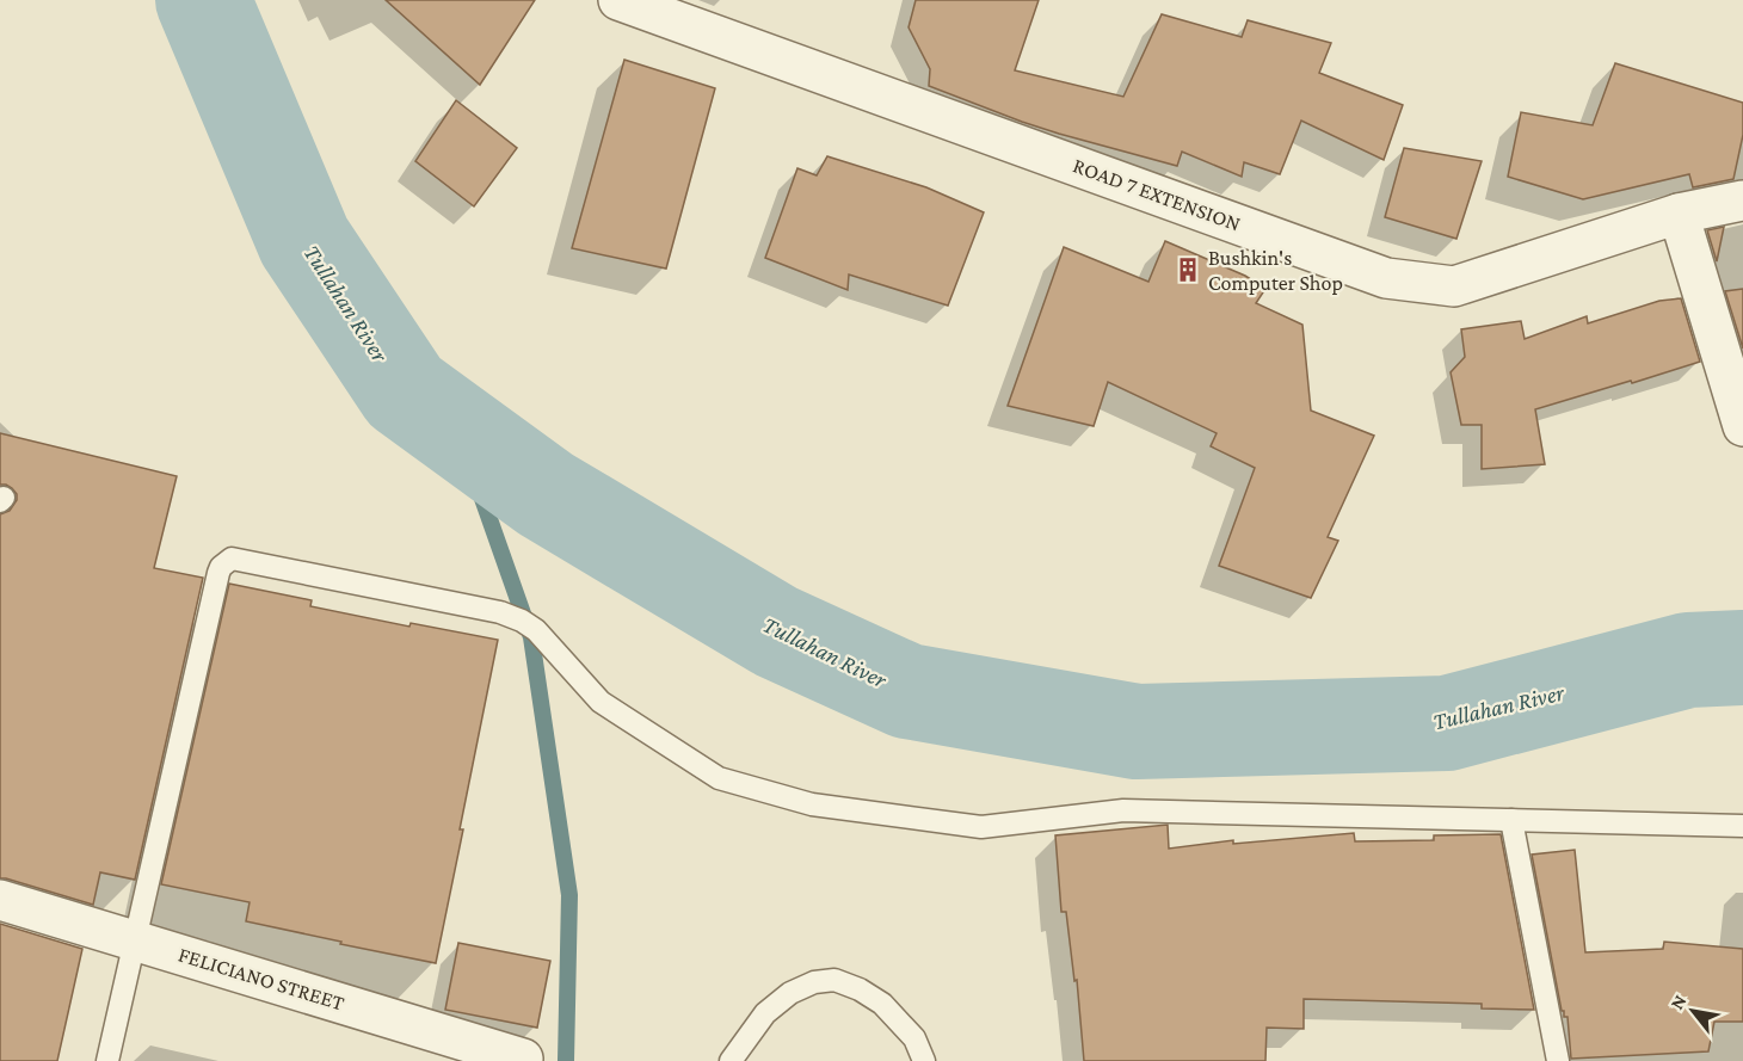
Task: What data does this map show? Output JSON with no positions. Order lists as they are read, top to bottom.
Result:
{
  "streets": {
    "street": ["ROAD 7 EXTENSION", "FELICIANO STREET"]
  },
  "water": ["Tullahan River"],
  "places": {
    "building": ["Bushkin's Computer Shop"]
  },
  "north": "top left"
}
